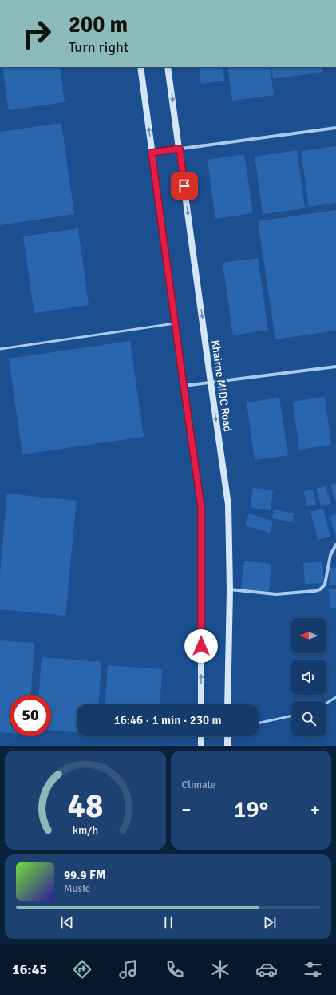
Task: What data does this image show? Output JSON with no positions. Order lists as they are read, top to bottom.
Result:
{
  "streets": {
    "main road": ["Khairne MIDC Road"]
  },
  "north": "left",
  "page": {
    "turn": ["200 m", "Turn right"],
    "limit": "50",
    "trip": "16:46 · 1 min · 230 m",
    "tile": "Climate",
    "heat": ["−", "19°", "+"],
    "song": ["99.9 FM", "Music"],
    "tabs": "16:45",
    "gauge": ["48", "km/h"]
  }
}
